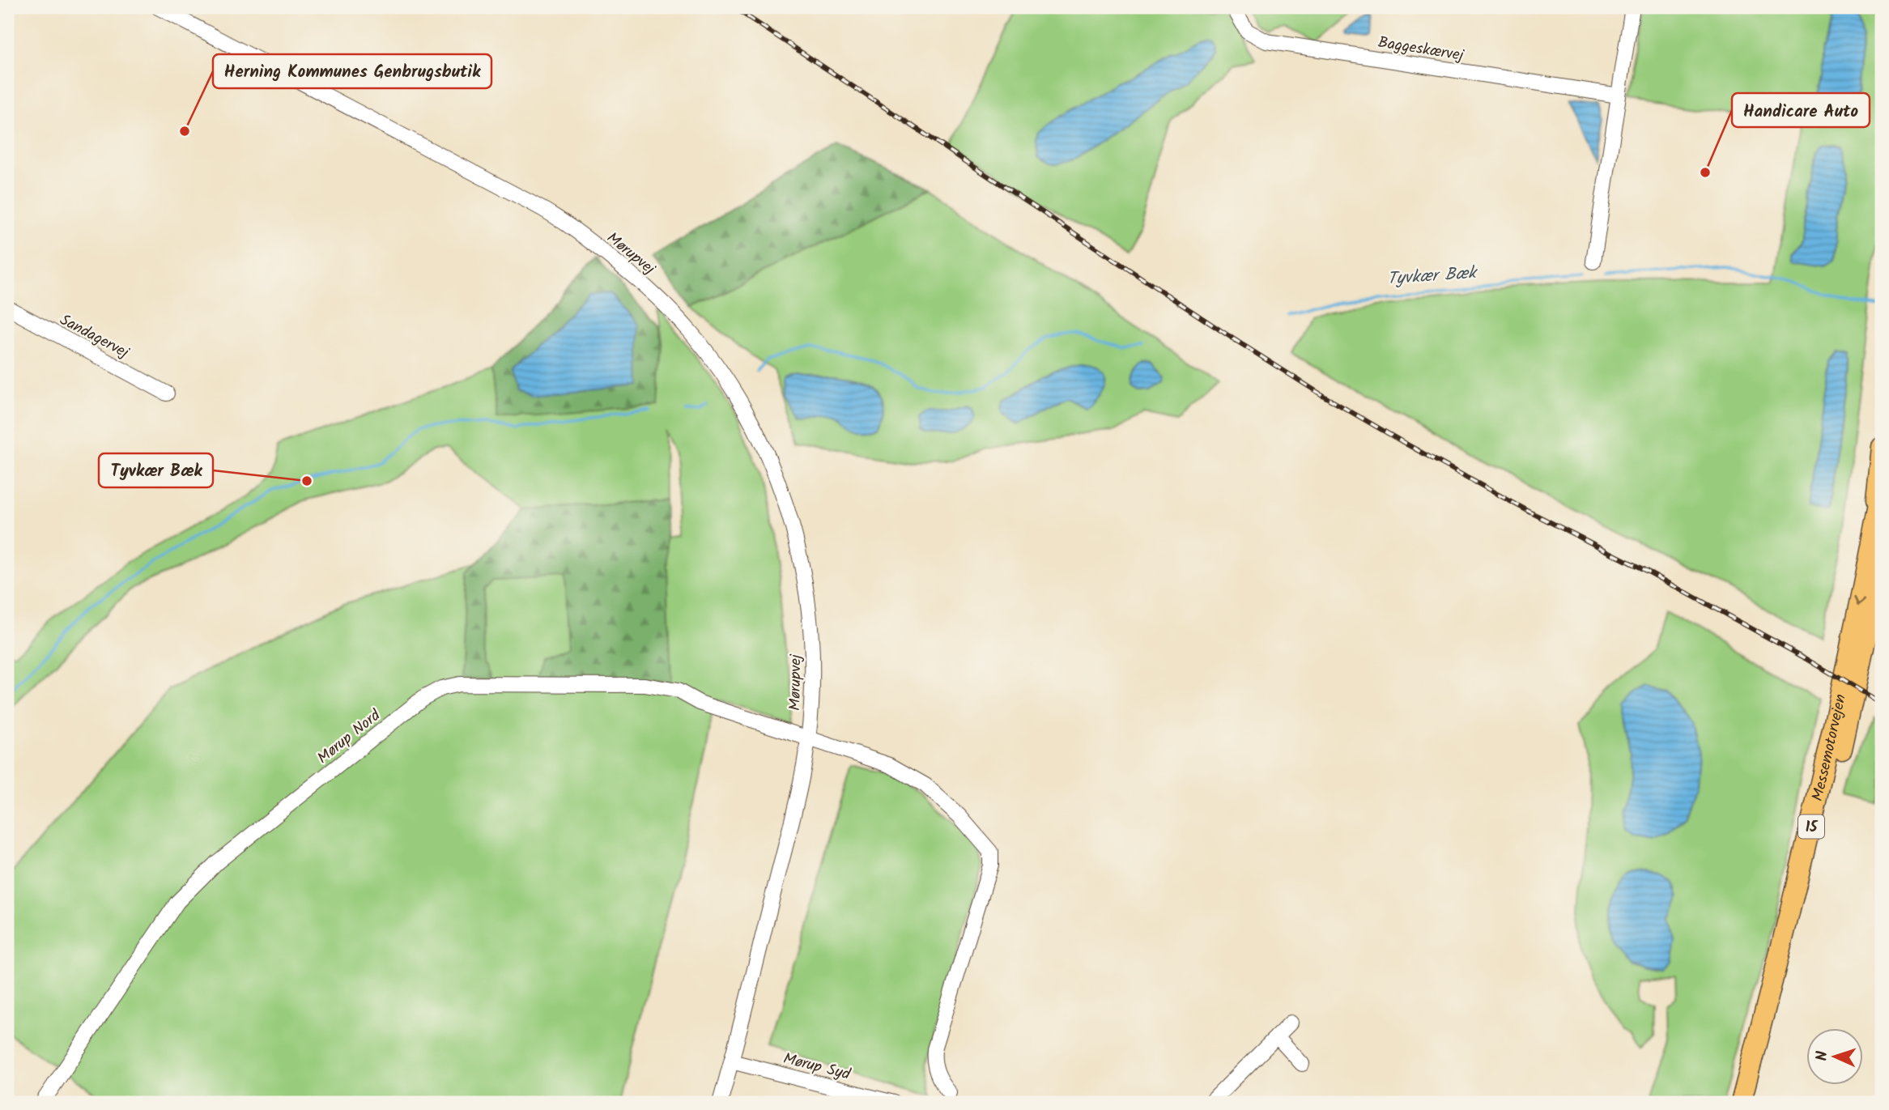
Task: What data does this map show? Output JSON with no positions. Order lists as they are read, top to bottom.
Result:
{
  "streets": {
    "highway": ["Messemotorvejen", "15"],
    "street": [
      "Baggeskærvej",
      "Mørupvej",
      "Sandagervej",
      "Mørup Nord",
      "Mørup Syd"
    ]
  },
  "crossings": [
    ["Mørupvej", "Mørup Nord"],
    ["Mørupvej", "Mørup Syd"]
  ],
  "water": ["Tyvkær Bæk"],
  "places": ["Herning Kommunes Genbrugsbutik", "Handicare Auto", "Tyvkær Bæk"],
  "north": "left"
}
